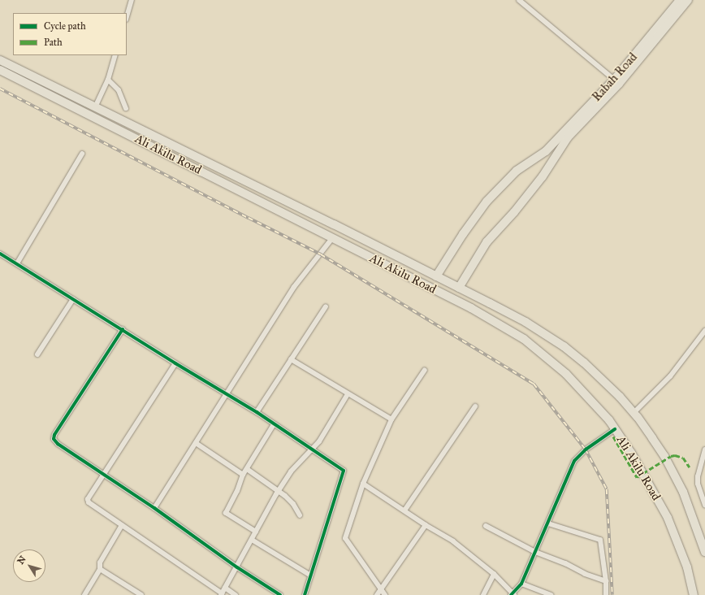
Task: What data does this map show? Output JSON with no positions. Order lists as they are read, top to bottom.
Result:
{
  "streets": {
    "main road": ["Rabah Road", "Ali Akilu Road"]
  },
  "crossings": [
    ["Rabah Road", "Ali Akilu Road"]
  ],
  "legend": ["Cycle path", "Path"],
  "north": "top left"
}
